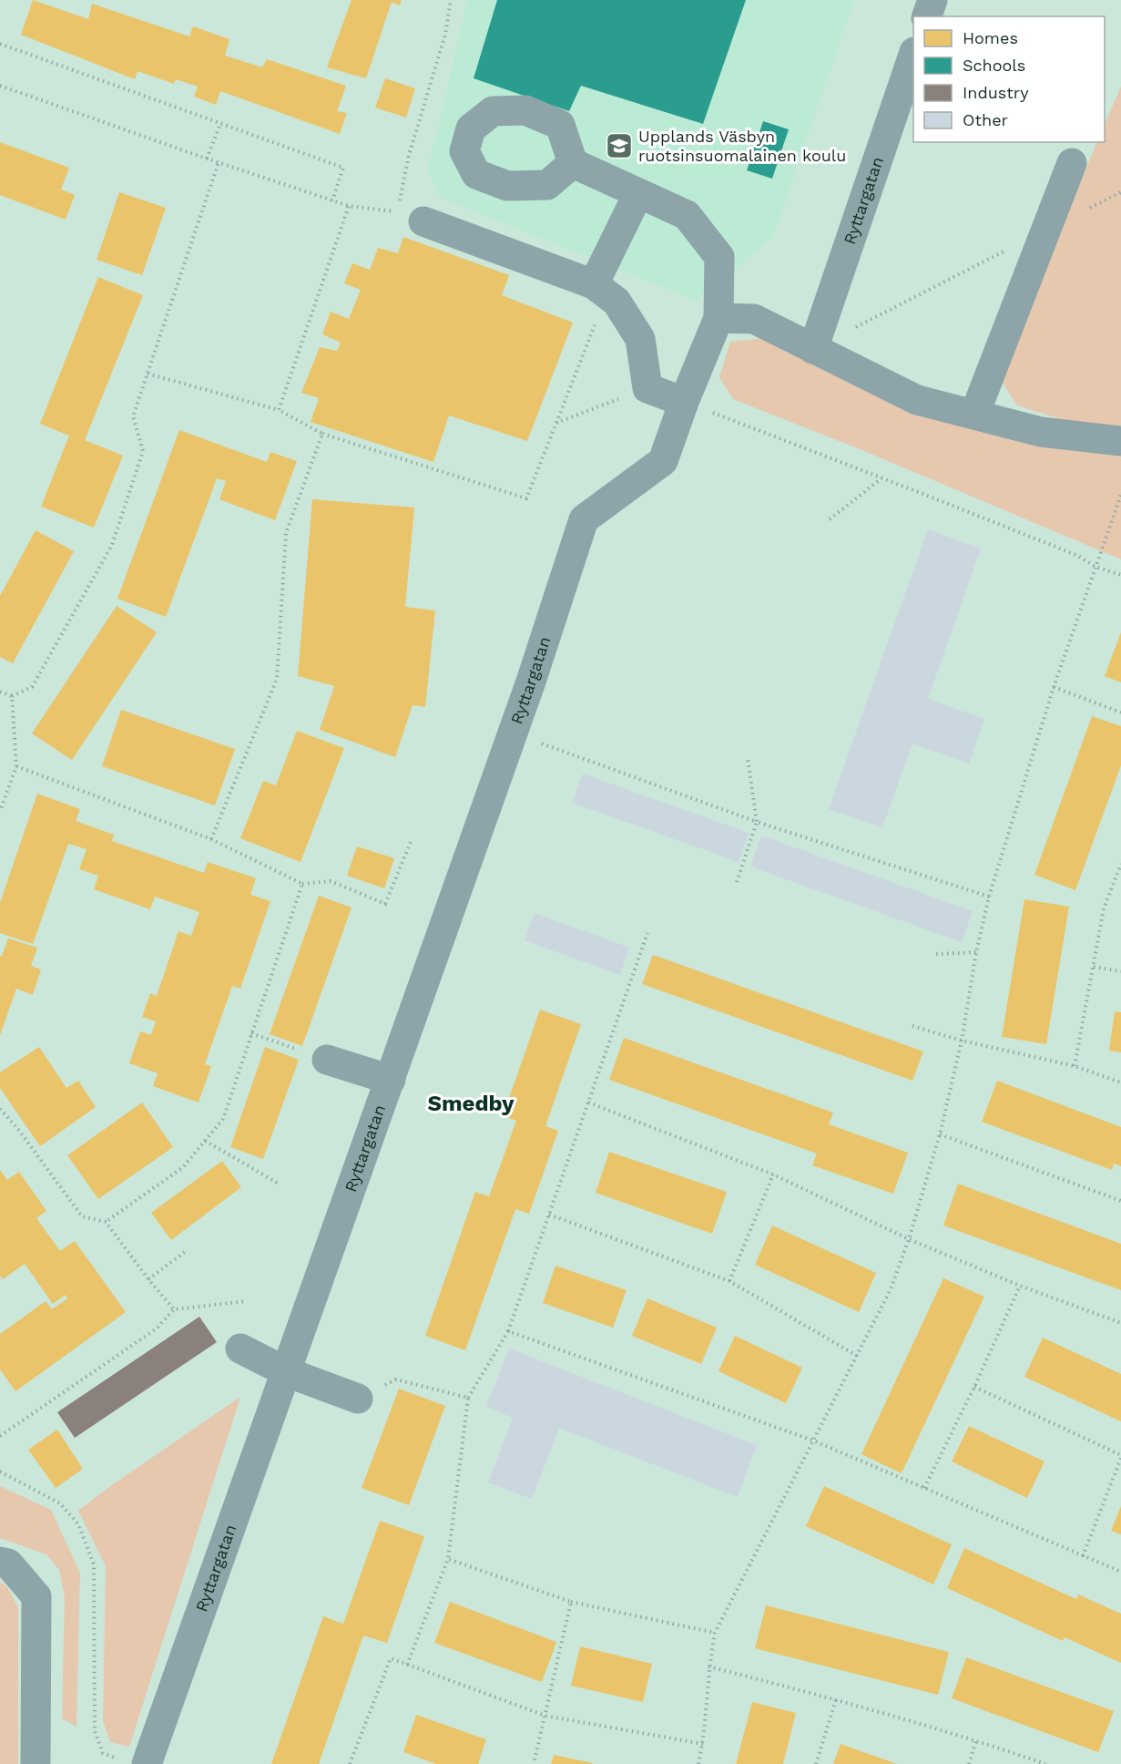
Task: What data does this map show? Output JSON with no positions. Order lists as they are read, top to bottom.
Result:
{
  "streets": {
    "street": ["Ryttargatan"]
  },
  "districts": ["Smedby"],
  "places": {
    "school or university": ["Upplands Väsbyn ruotsinsuomalainen koulu"]
  },
  "legend": [
    "Homes",
    "Schools",
    "Industry",
    "Other"
  ]
}
